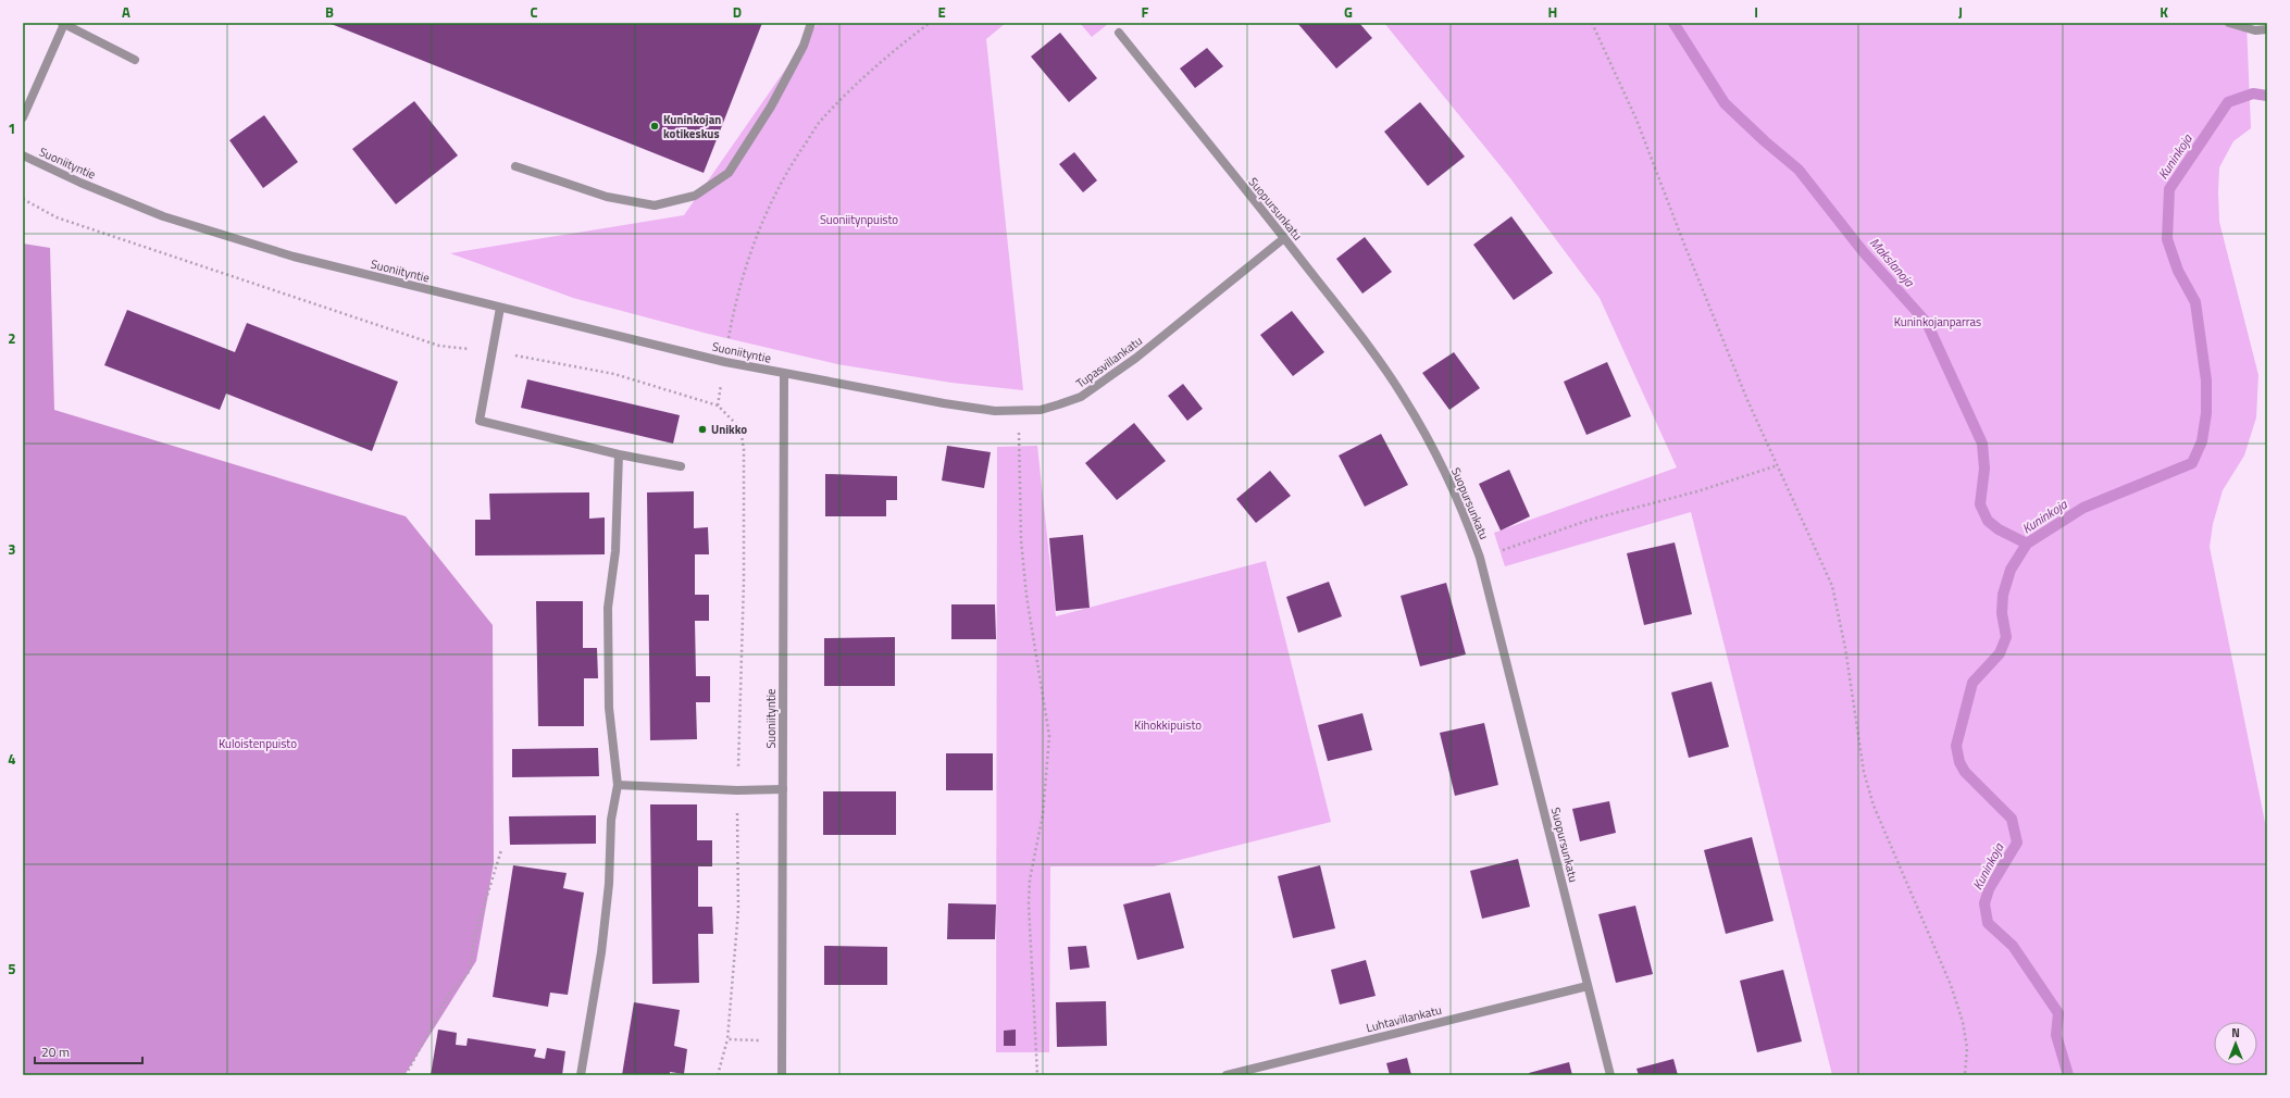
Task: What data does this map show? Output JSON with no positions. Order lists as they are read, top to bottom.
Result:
{
  "streets": {
    "street": [
      "Suoniityntie",
      "Suopursunkatu",
      "Tupasvillankatu",
      "Luhtavillankatu"
    ]
  },
  "crossings": [
    ["Suoniityntie", "Tupasvillankatu"],
    ["Suopursunkatu", "Tupasvillankatu"],
    ["Suopursunkatu", "Luhtavillankatu"]
  ],
  "water": ["Kuninkoja", "Makslanoja"],
  "parks": [
    "Suoniitynpuisto",
    "Kuninkojanparras",
    "Kihokkipuisto",
    "Kuloistenpuisto"
  ],
  "places": ["Kuninkojan kotikeskus", "Unikko"],
  "scale_bar": "20 m",
  "north": "top",
  "grid": {
    "columns": [
      "A",
      "B",
      "C",
      "D",
      "E",
      "F",
      "G",
      "H",
      "I",
      "J",
      "K"
    ],
    "rows": [
      "1",
      "2",
      "3",
      "4",
      "5"
    ]
  }
}
